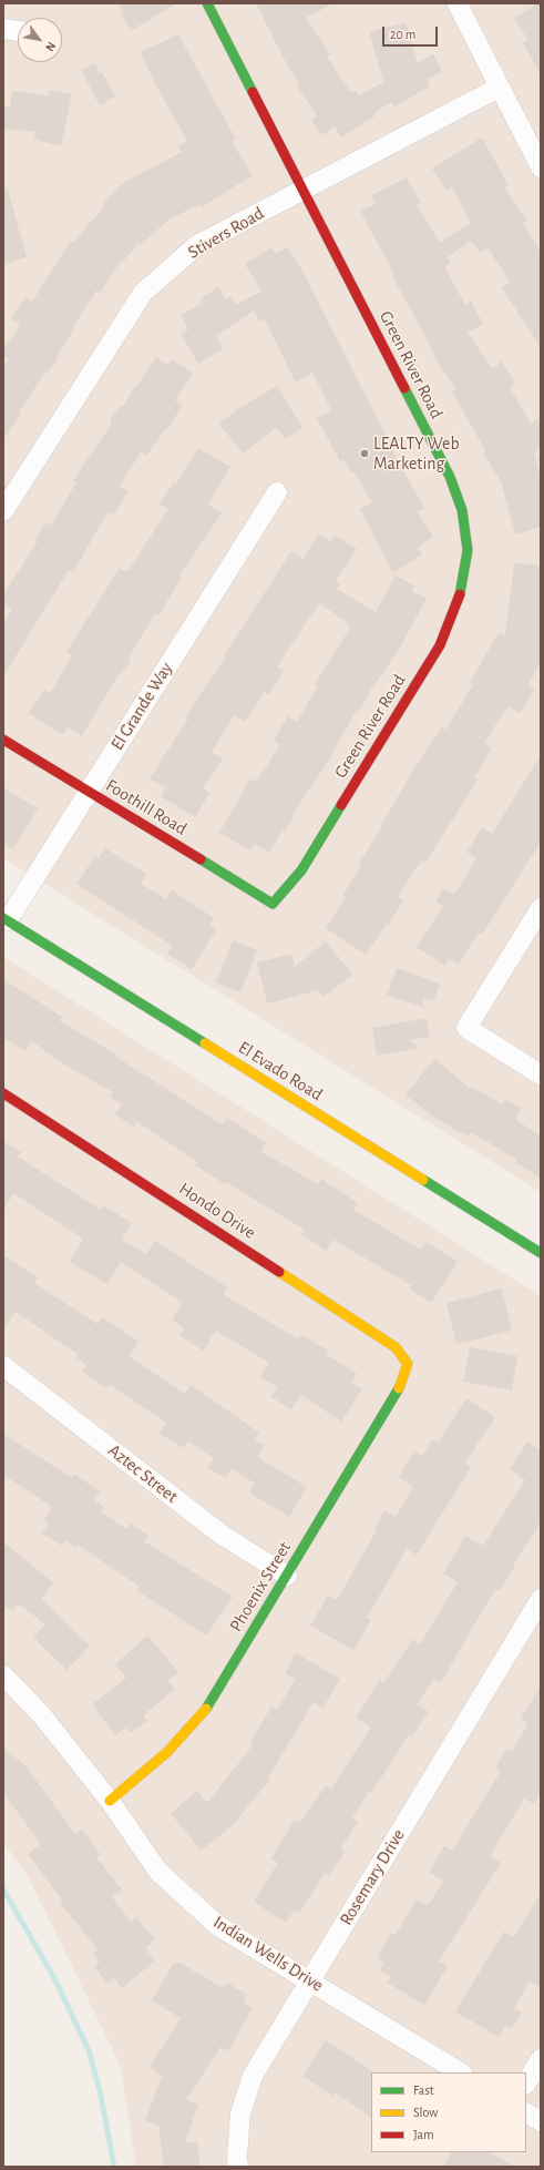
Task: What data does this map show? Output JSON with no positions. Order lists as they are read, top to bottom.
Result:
{
  "streets": {
    "street": [
      "Stivers Road",
      "Green River Road",
      "El Grande Way",
      "Foothill Road",
      "El Evado Road",
      "Hondo Drive",
      "Aztec Street",
      "Phoenix Street",
      "Rosemary Drive",
      "Indian Wells Drive"
    ]
  },
  "crossings": [
    ["Stivers Road", "Green River Road"],
    ["Green River Road", "Foothill Road"],
    ["El Grande Way", "Foothill Road"],
    ["El Grande Way", "El Evado Road"],
    ["Hondo Drive", "Phoenix Street"],
    ["Aztec Street", "Phoenix Street"],
    ["Phoenix Street", "Indian Wells Drive"],
    ["Rosemary Drive", "Indian Wells Drive"]
  ],
  "places": ["LEALTY Web Marketing"],
  "legend": ["Fast", "Slow", "Jam"],
  "scale_bar": "20 m",
  "north": "bottom right"
}
